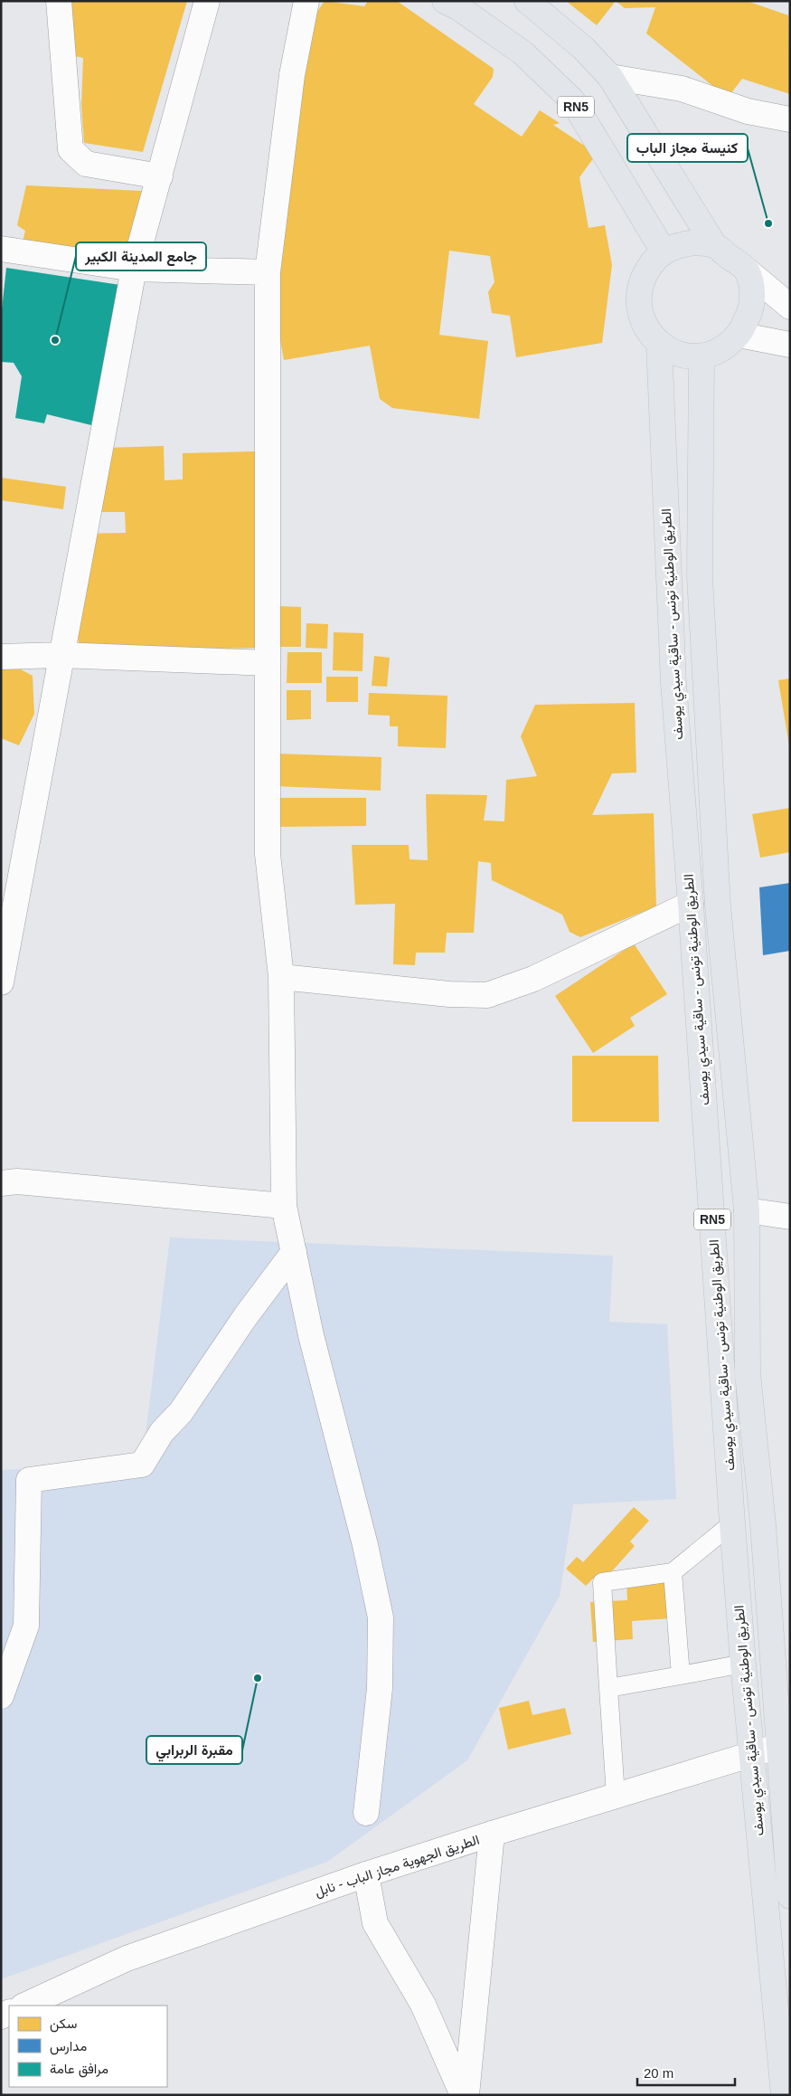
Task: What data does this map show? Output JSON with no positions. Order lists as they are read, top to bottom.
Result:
{
  "streets": {
    "main road": ["RN5", "الطريق الوطنية تونس - ساقية سيدي يوسف"],
    "street": ["الطريق الجهوية مجاز الباب - نابل"]
  },
  "crossings": [
    ["RN5", "الطريق الوطنية تونس - ساقية سيدي يوسف"],
    ["الطريق الوطنية تونس - ساقية سيدي يوسف", "الطريق الجهوية مجاز الباب - نابل"]
  ],
  "places": ["كنيسة مجاز الباب", "جامع المدينة الكبير", "مقبرة الربرابي"],
  "legend": ["سكن", "مدارس", "مرافق عامة"],
  "scale_bar": "20 m"
}
